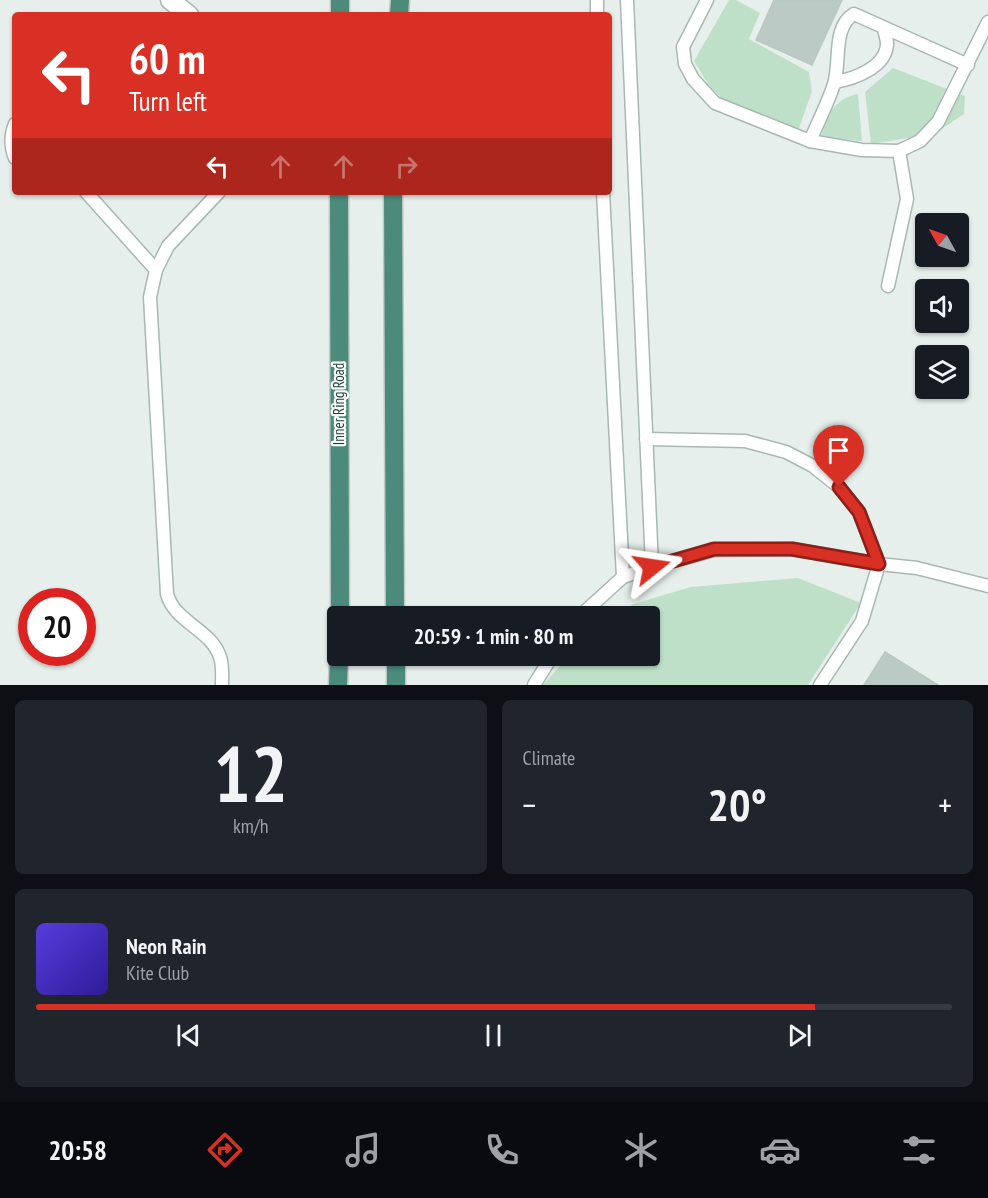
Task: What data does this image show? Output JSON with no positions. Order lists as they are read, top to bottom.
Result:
{
  "streets": {
    "highway": ["Inner Ring Road"]
  },
  "north": "top left",
  "page": {
    "turn": ["60 m", "Turn left"],
    "limit": "20",
    "trip": "20:59 · 1 min · 80 m",
    "tile": [
      ["12", "km/h"],
      "Climate"
    ],
    "heat": ["−", "20°", "+"],
    "song": ["Neon Rain", "Kite Club"],
    "tabs": "20:58"
  }
}
